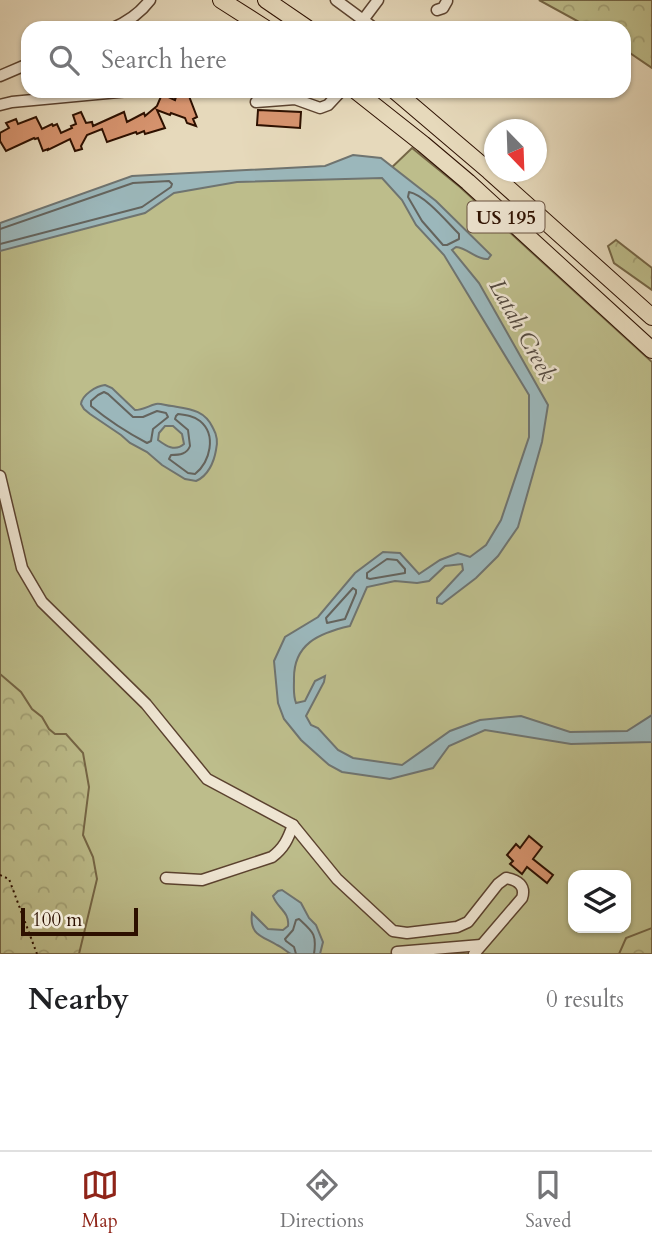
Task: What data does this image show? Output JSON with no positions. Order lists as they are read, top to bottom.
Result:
{
  "streets": {
    "highway": ["US 195"]
  },
  "water": ["Latah Creek"],
  "scale_bar": "100 m",
  "north": "bottom right",
  "page": {
    "search": "Search here",
    "scale": "100 m",
    "heading": ["Nearby", "0 results"],
    "nav": ["Map", "Directions", "Saved"]
  }
}
